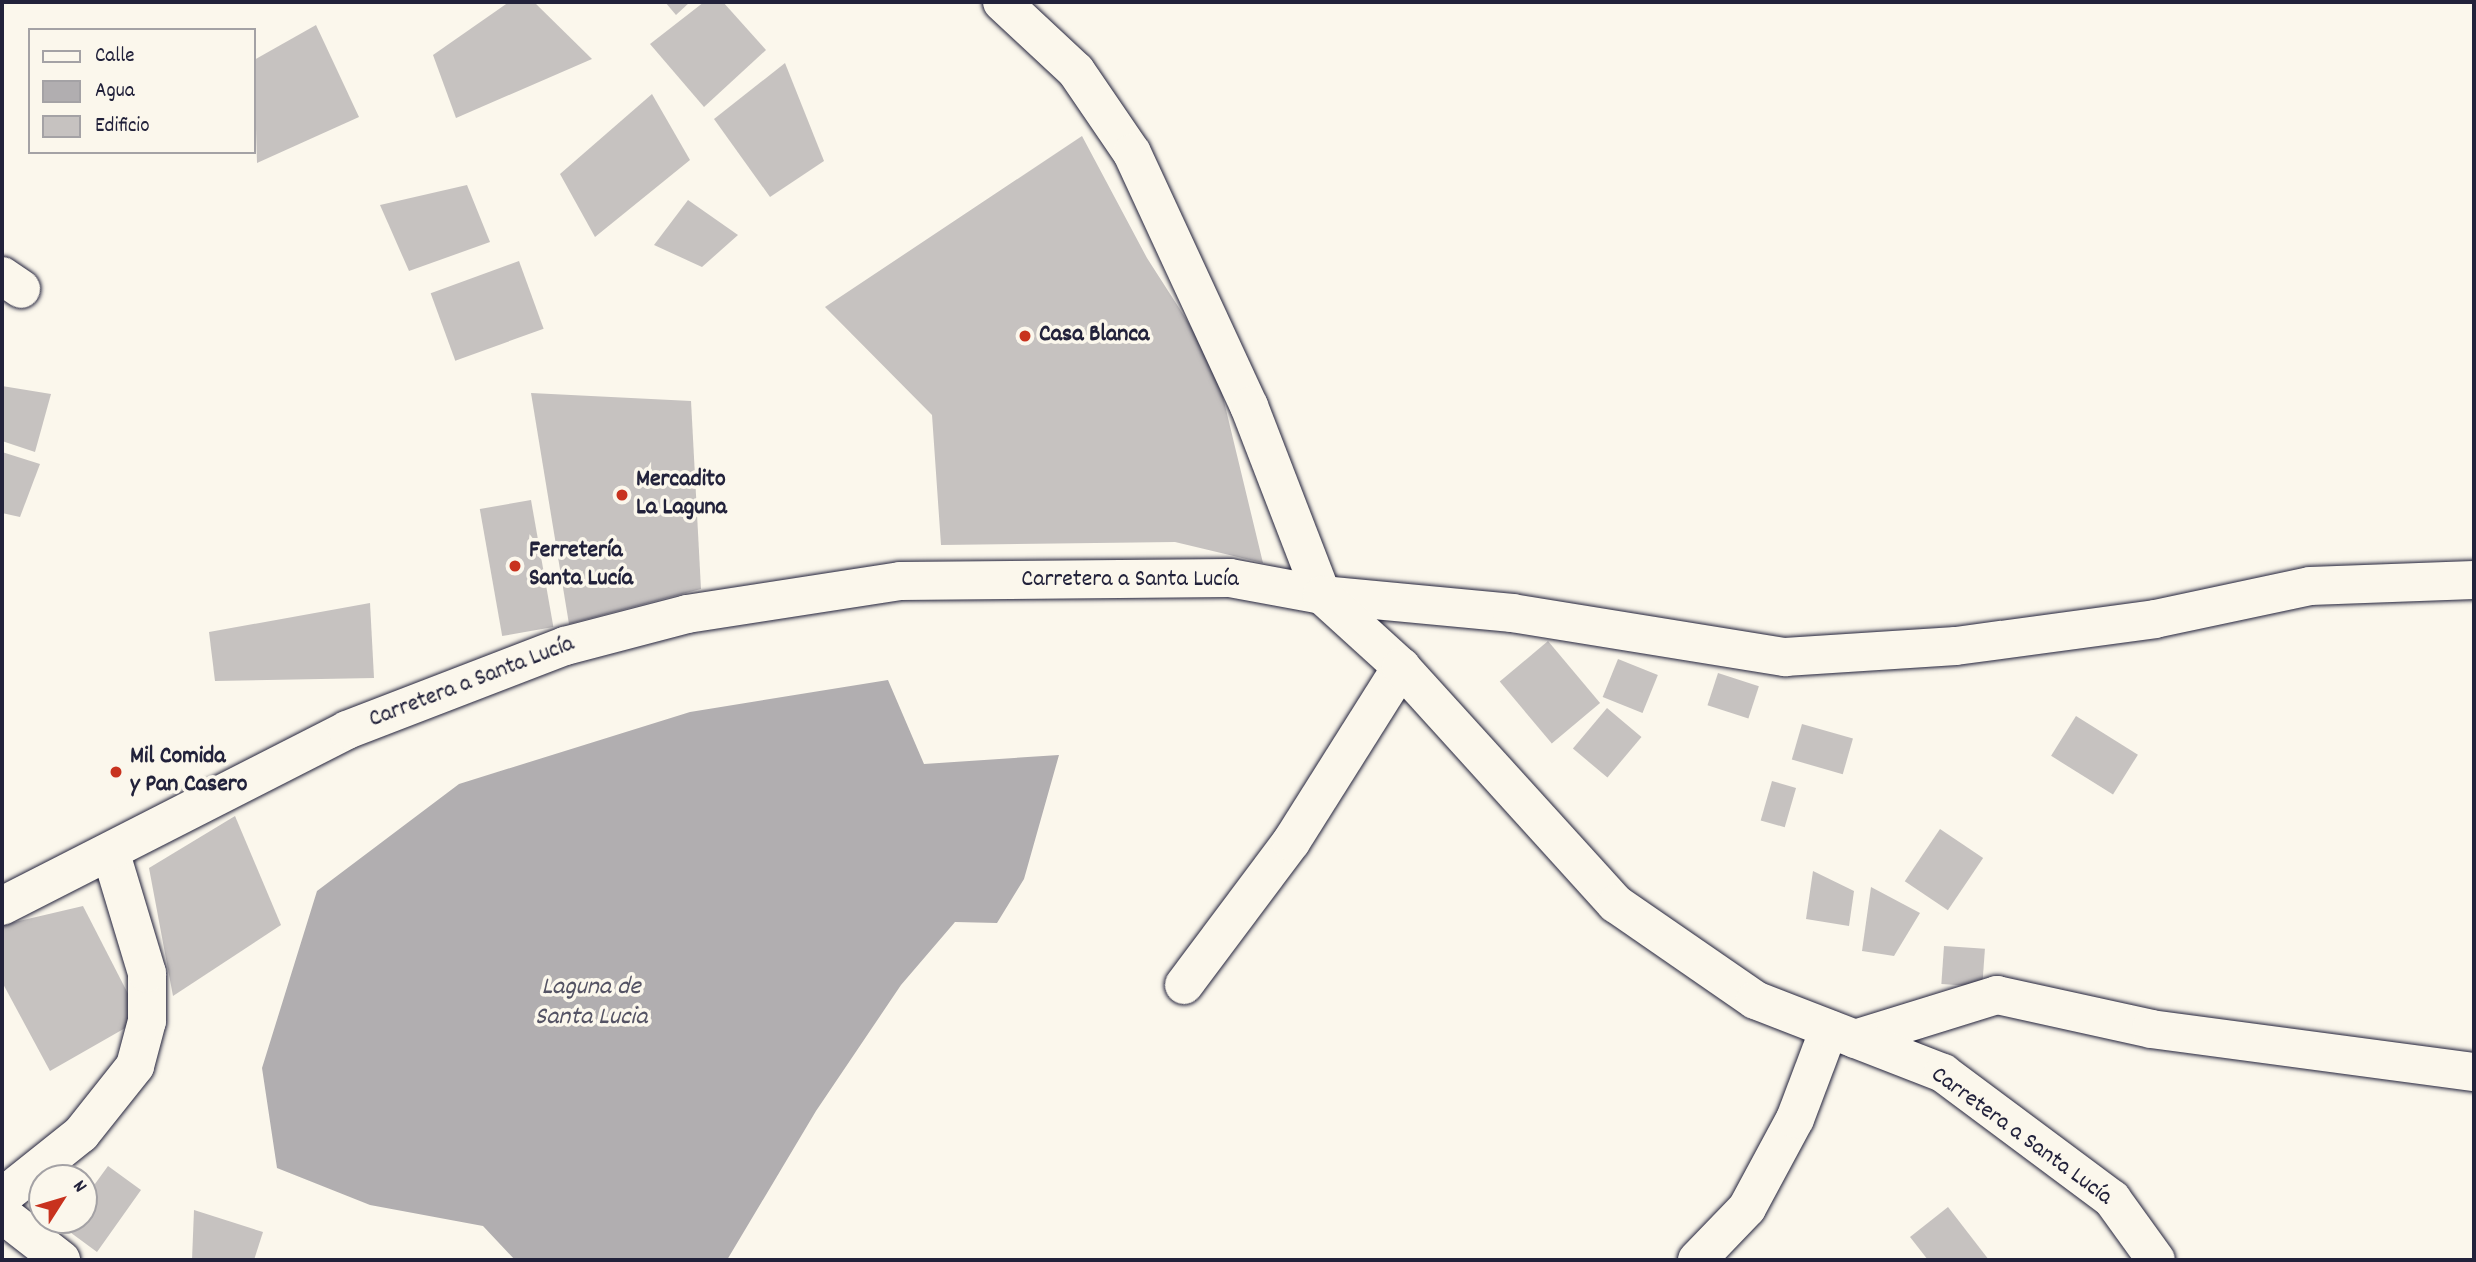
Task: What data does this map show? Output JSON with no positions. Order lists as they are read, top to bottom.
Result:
{
  "streets": {
    "street": ["Carretera a Santa Lucía"]
  },
  "water": ["Laguna de Santa Lucia"],
  "places": [
    "Casa Blanca",
    "Mercadito La Laguna",
    "Ferretería Santa Lucía",
    "Mil Comida y Pan Casero"
  ],
  "legend": ["Calle", "Agua", "Edificio"],
  "north": "top right"
}
